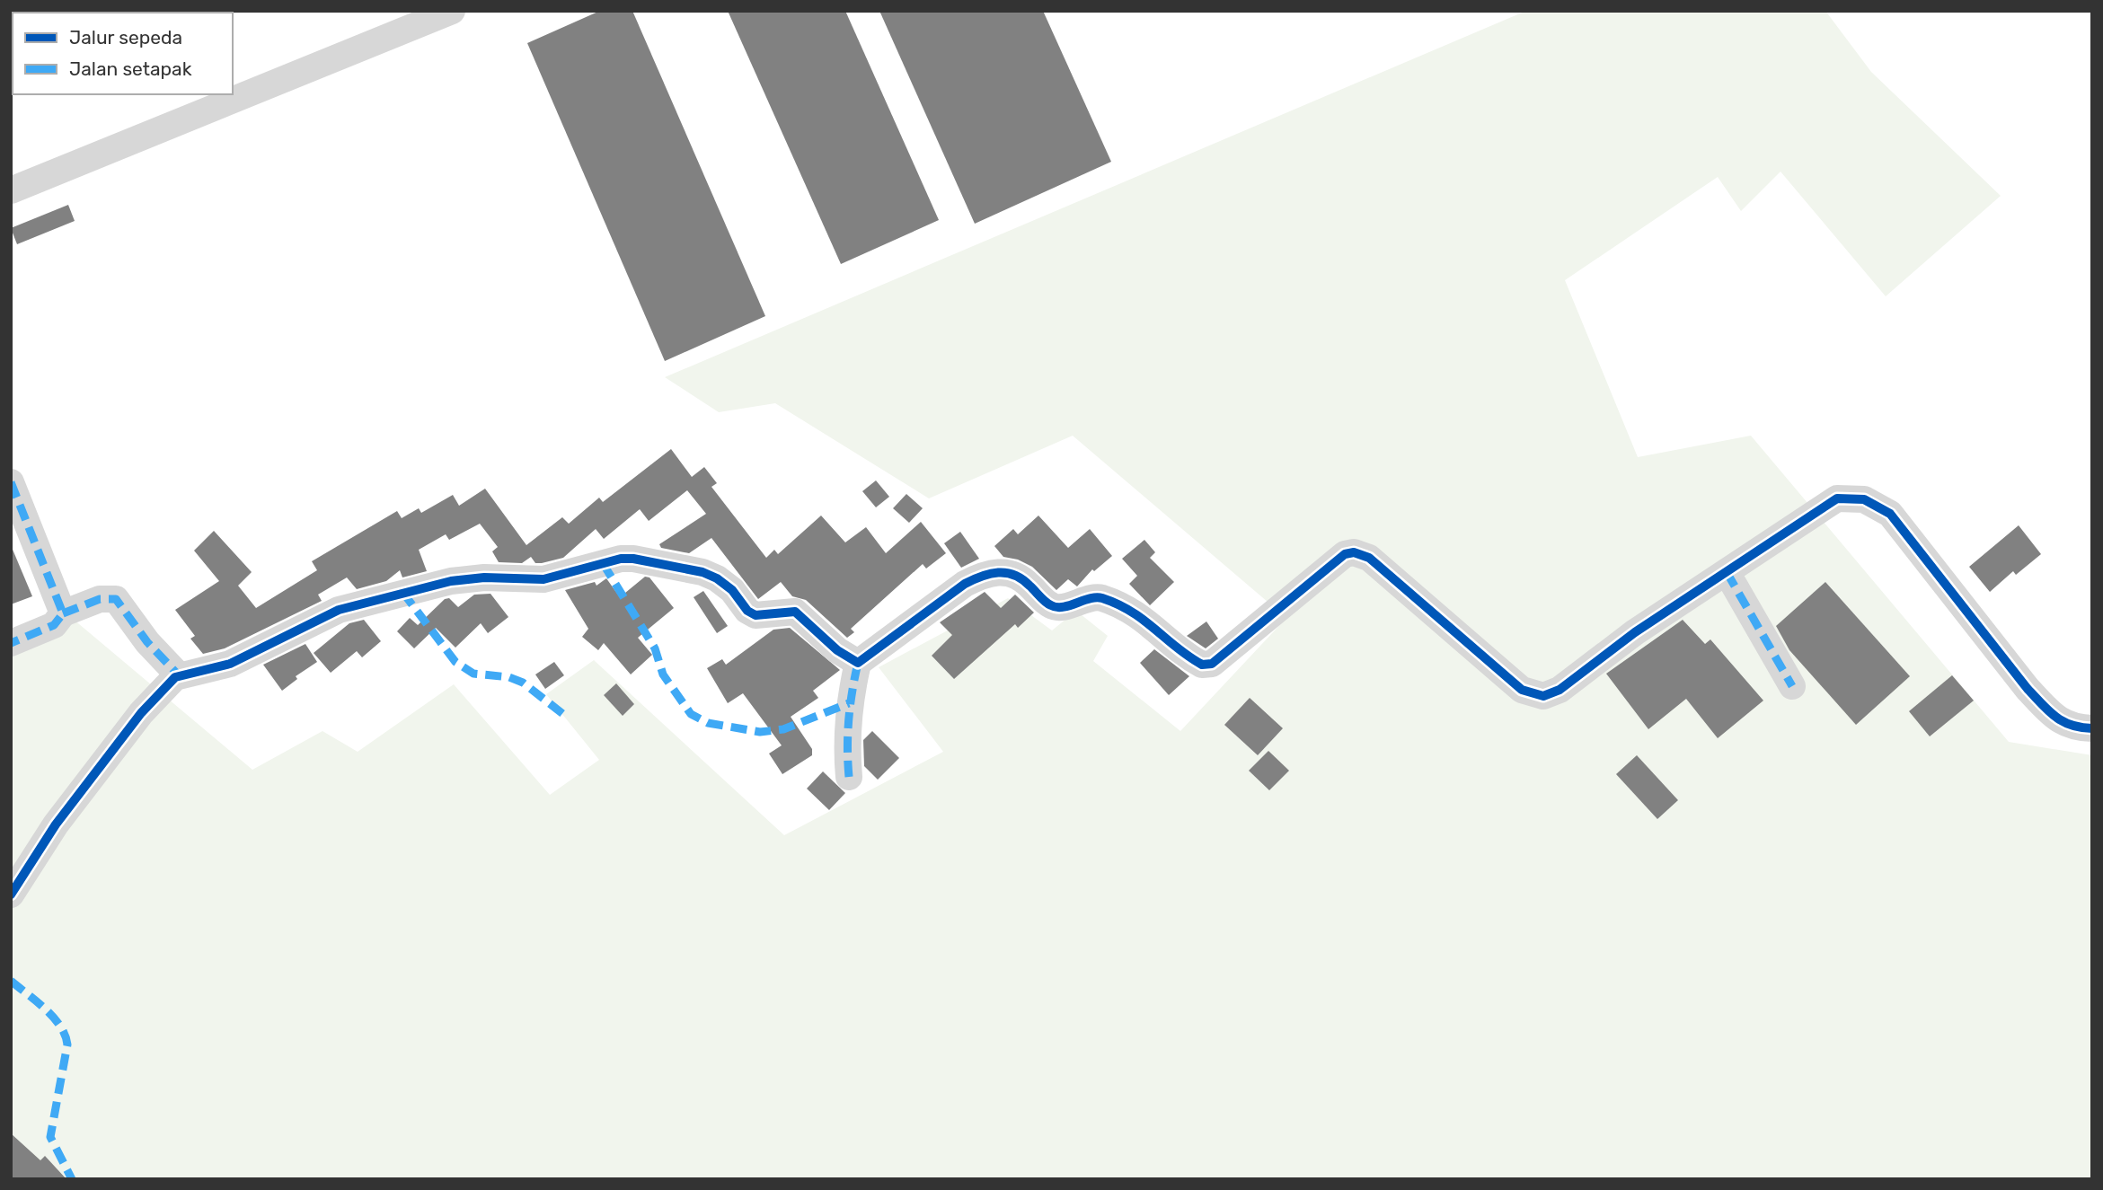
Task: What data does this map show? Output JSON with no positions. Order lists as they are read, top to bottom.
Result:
{
  "legend": ["Jalur sepeda", "Jalan setapak"]
}
